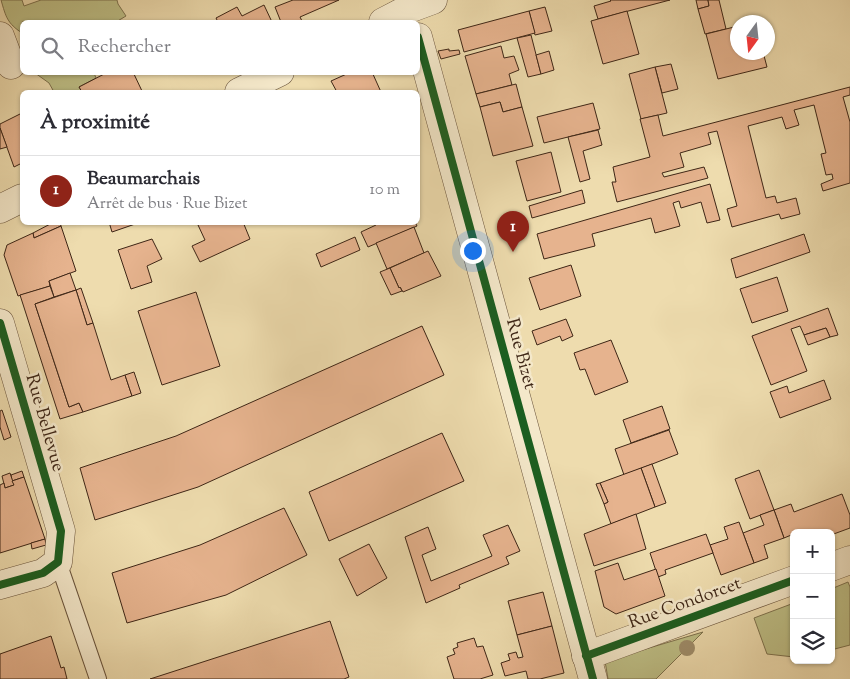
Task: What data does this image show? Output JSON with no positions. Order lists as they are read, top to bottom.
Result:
{
  "streets": {
    "street": ["Rue Bizet", "Rue Bellevue", "Rue Condorcet"]
  },
  "crossings": [
    ["Rue Bizet", "Rue Condorcet"]
  ],
  "north": "bottom",
  "page": {
    "search": "Rechercher",
    "heading": "À proximité",
    "list": [
      {
        "mark": "1",
        "name": "Beaumarchais",
        "note": "Arrêt de bus · Rue Bizet",
        "value": "10 m"
      }
    ],
    "pins": "1",
    "map_buttons": ["+", "−"]
  }
}
